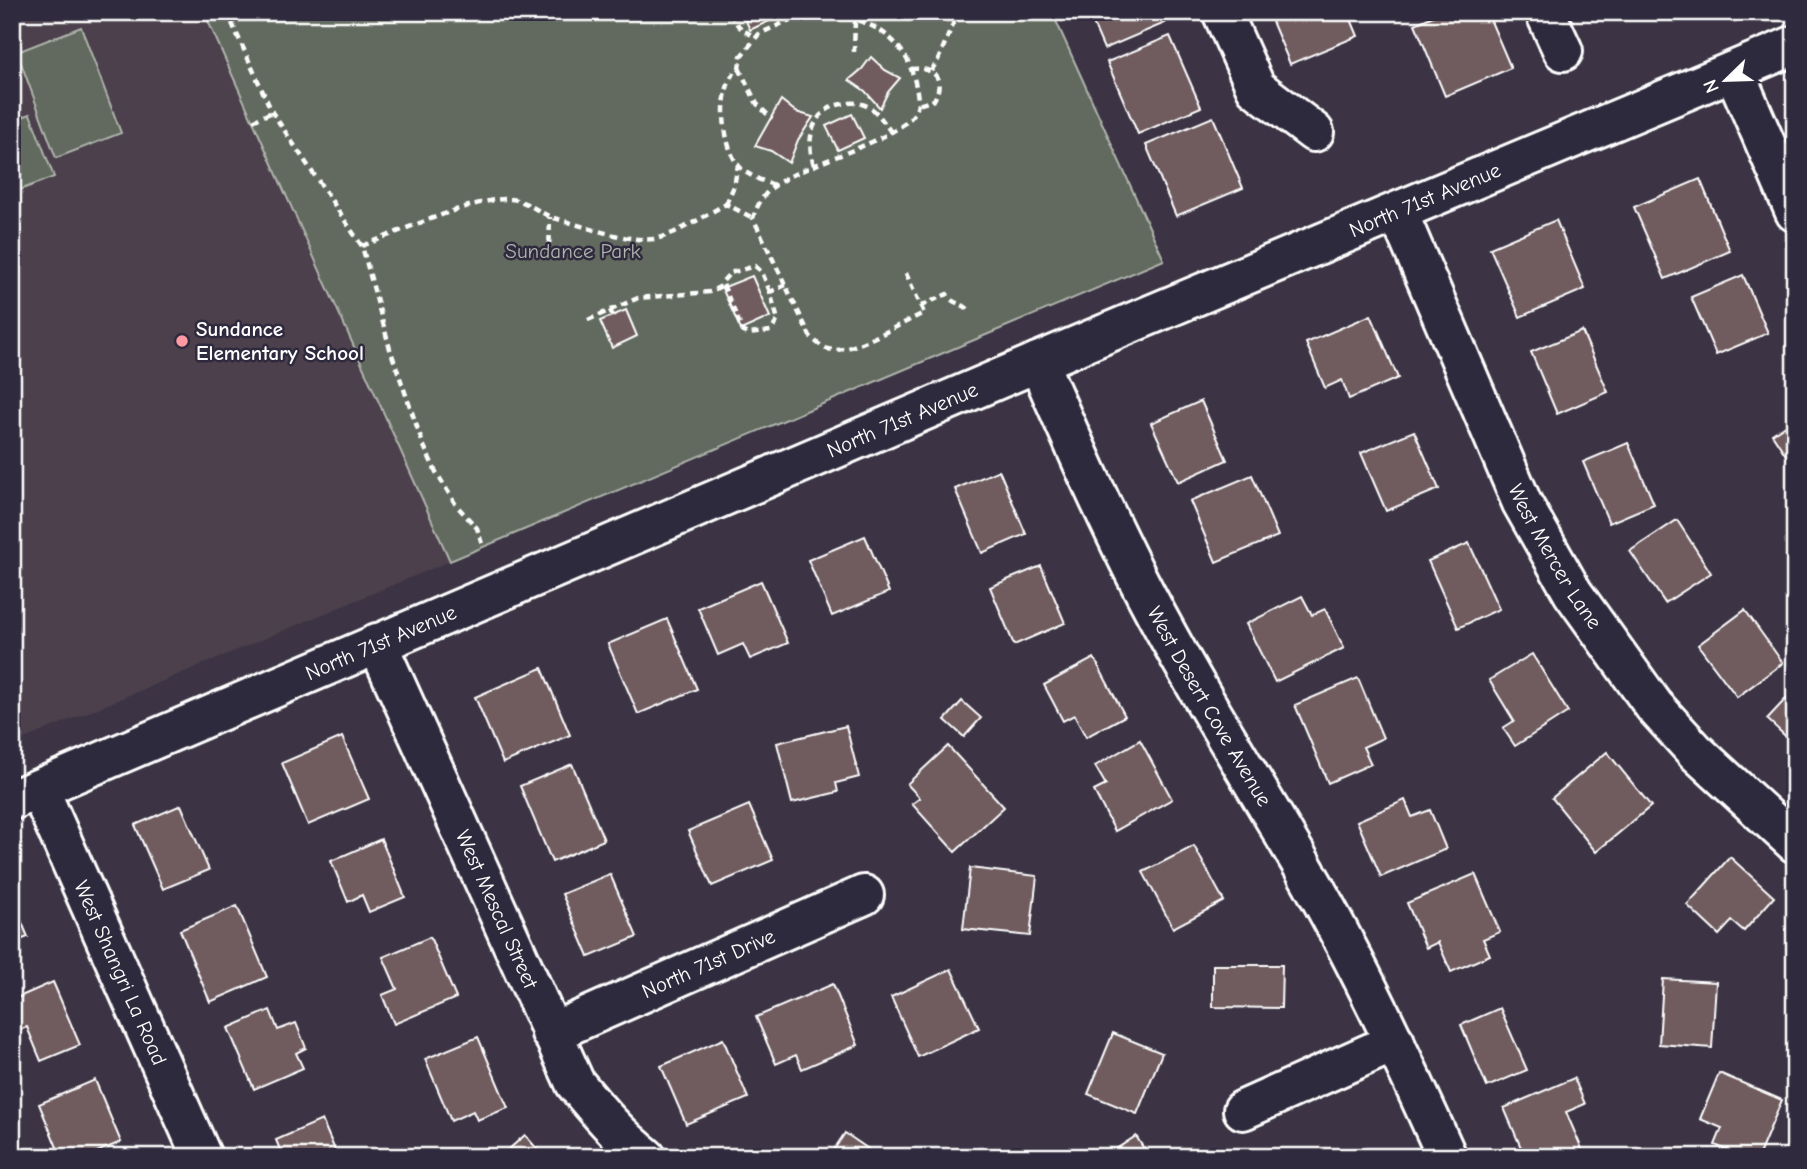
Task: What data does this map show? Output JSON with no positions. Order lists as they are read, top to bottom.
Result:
{
  "streets": {
    "street": [
      "North 71st Avenue",
      "West Mercer Lane",
      "West Desert Cove Avenue",
      "West Mescal Street",
      "North 71st Drive",
      "West Shangri La Road"
    ]
  },
  "crossings": [
    ["North 71st Avenue", "West Mercer Lane"],
    ["North 71st Avenue", "West Desert Cove Avenue"],
    ["North 71st Avenue", "West Mescal Street"],
    ["North 71st Avenue", "West Shangri La Road"],
    ["West Mescal Street", "North 71st Drive"]
  ],
  "parks": ["Sundance Park"],
  "places": ["Sundance Elementary School"],
  "north": "bottom left"
}
